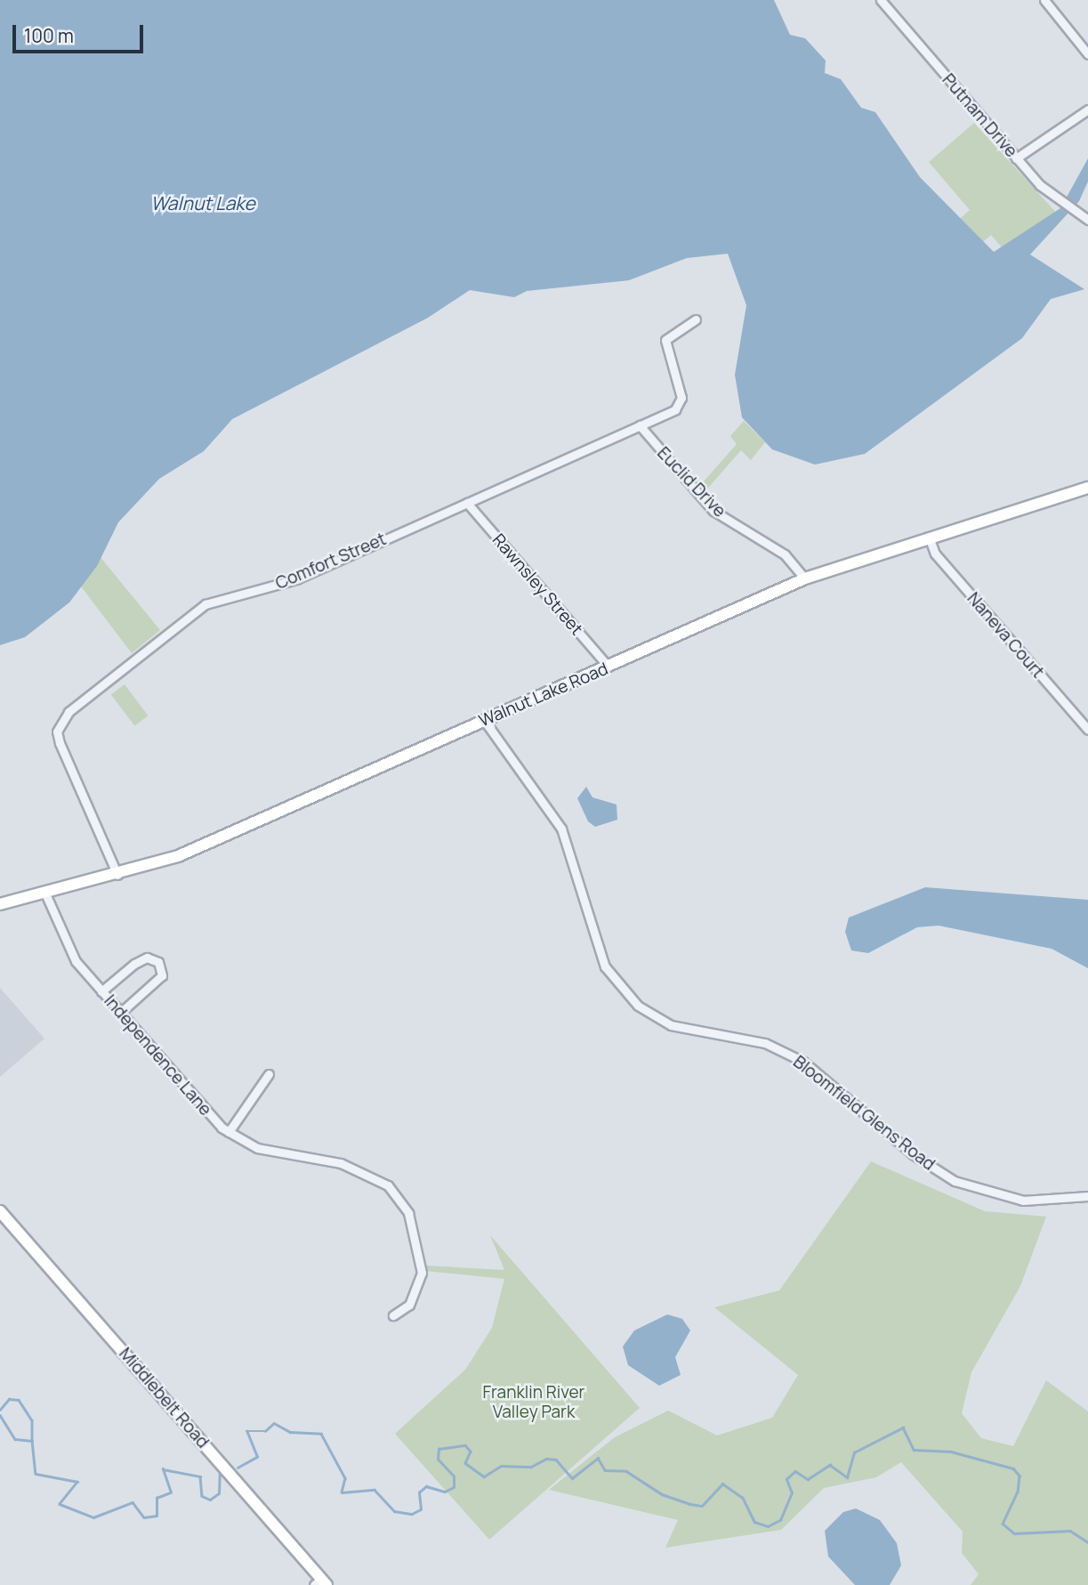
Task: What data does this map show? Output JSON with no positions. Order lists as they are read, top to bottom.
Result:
{
  "streets": {
    "street": [
      "Putnam Drive",
      "Euclid Drive",
      "Comfort Street",
      "Rawnsley Street",
      "Naneva Court",
      "Walnut Lake Road",
      "Independence Lane",
      "Bloomfield Glens Road",
      "Middlebelt Road"
    ]
  },
  "crossings": [
    ["Euclid Drive", "Comfort Street"],
    ["Euclid Drive", "Walnut Lake Road"],
    ["Comfort Street", "Rawnsley Street"],
    ["Comfort Street", "Walnut Lake Road"],
    ["Rawnsley Street", "Walnut Lake Road"],
    ["Naneva Court", "Walnut Lake Road"],
    ["Walnut Lake Road", "Independence Lane"],
    ["Walnut Lake Road", "Bloomfield Glens Road"]
  ],
  "water": ["Walnut Lake"],
  "parks": ["Franklin River Valley Park"],
  "scale_bar": "100 m"
}
